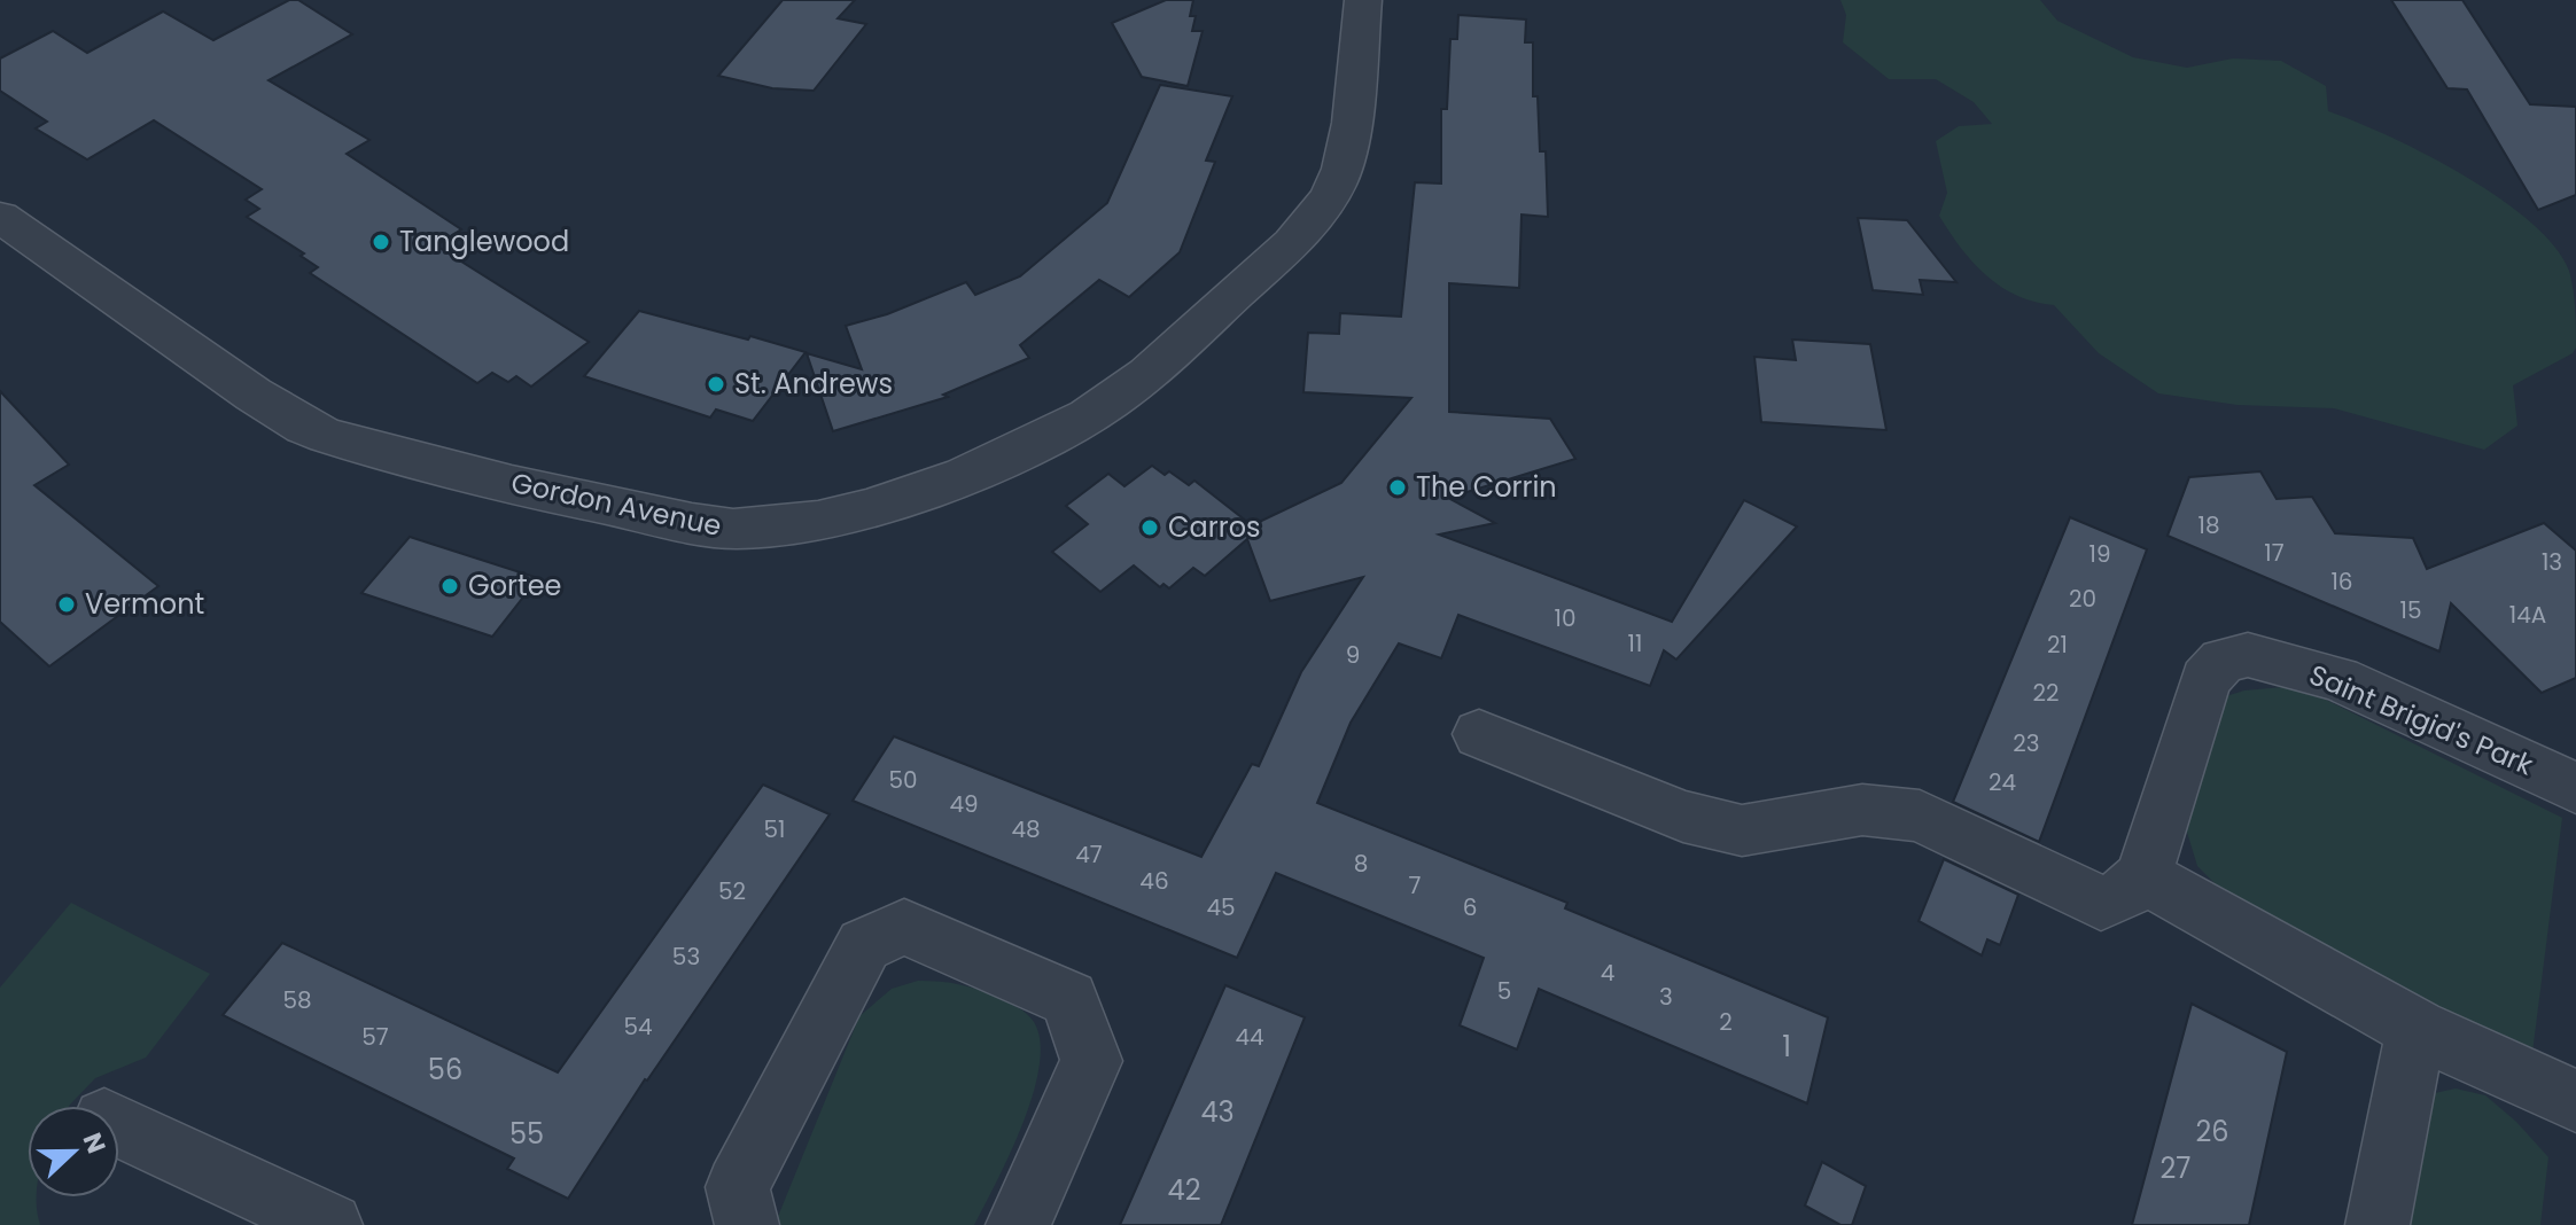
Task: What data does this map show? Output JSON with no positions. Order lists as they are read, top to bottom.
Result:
{
  "streets": {
    "street": ["Gordon Avenue", "Saint Brigid's Park"]
  },
  "places": [
    "Tanglewood",
    "St. Andrews",
    "The Corrin",
    "Carros",
    "Gortee",
    "Vermont"
  ],
  "house_numbers": [
    "18",
    "17",
    "19",
    "13",
    "16",
    "20",
    "15",
    "14A",
    "10",
    "11",
    "21",
    "9",
    "22",
    "23",
    "50",
    "24",
    "49",
    "51",
    "48",
    "47",
    "8",
    "46",
    "7",
    "52",
    "45",
    "6",
    "53",
    "4",
    "5",
    "3",
    "58",
    "2",
    "54",
    "57",
    "44",
    "1",
    "56",
    "43",
    "26",
    "55",
    "27",
    "42"
  ],
  "north": "right"
}
